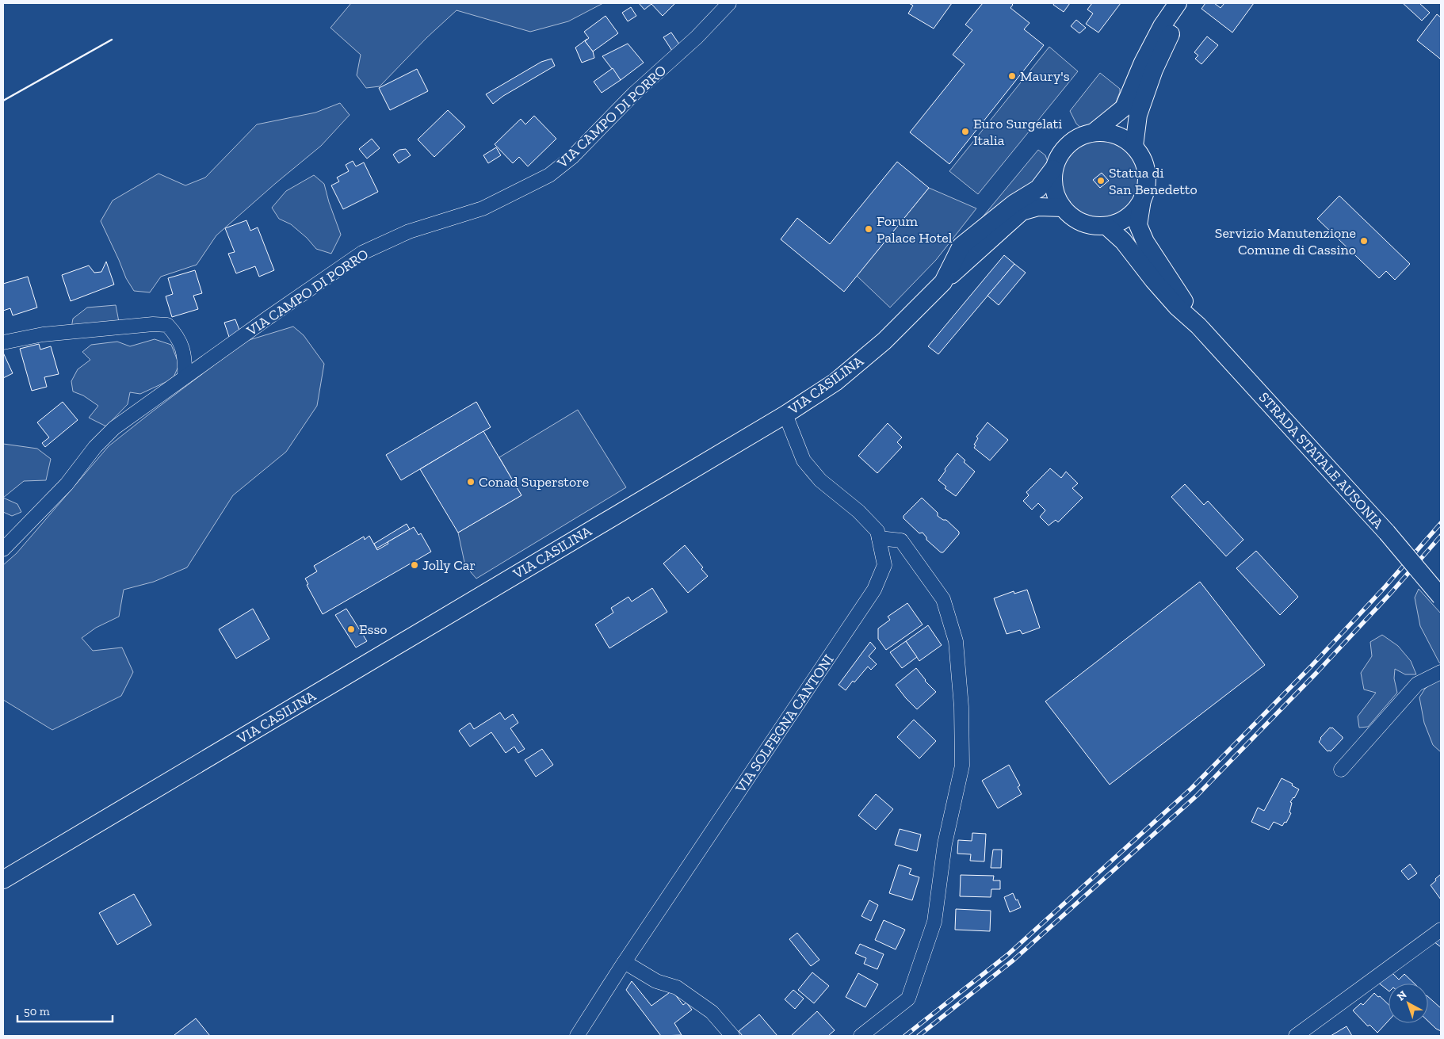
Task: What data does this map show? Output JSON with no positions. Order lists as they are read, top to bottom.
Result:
{
  "streets": {
    "main road": ["VIA CASILINA", "STRADA STATALE AUSONIA"],
    "street": ["VIA CAMPO DI PORRO", "VIA SOLFEGNA CANTONI"]
  },
  "crossings": [
    ["VIA CASILINA", "STRADA STATALE AUSONIA"],
    ["VIA CASILINA", "VIA SOLFEGNA CANTONI"]
  ],
  "places": [
    "Maury's",
    "Euro Surgelati Italia",
    "Statua di San Benedetto",
    "Forum Palace Hotel",
    "Servizio Manutenzione Comune di Cassino",
    "Conad Superstore",
    "Jolly Car",
    "Esso"
  ],
  "scale_bar": "50 m",
  "north": "top left"
}
